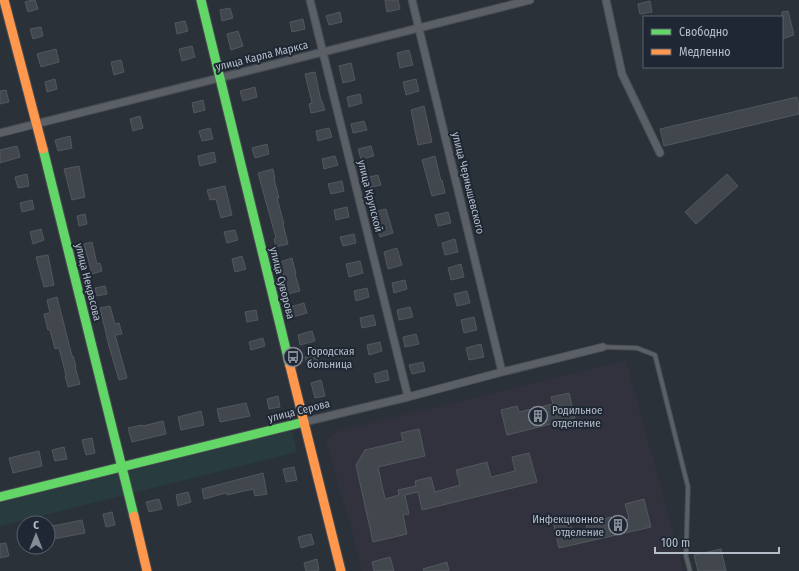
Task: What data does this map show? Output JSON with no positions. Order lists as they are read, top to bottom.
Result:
{
  "streets": {
    "street": [
      "улица Карла Маркса",
      "улица Чернышевского",
      "улица Крупской",
      "улица Некрасова",
      "улица Суворова",
      "улица Серова"
    ]
  },
  "crossings": [
    ["улица Карла Маркса", "улица Чернышевского"],
    ["улица Карла Маркса", "улица Крупской"],
    ["улица Карла Маркса", "улица Некрасова"],
    ["улица Карла Маркса", "улица Суворова"],
    ["улица Чернышевского", "улица Серова"],
    ["улица Крупской", "улица Серова"],
    ["улица Некрасова", "улица Серова"],
    ["улица Суворова", "улица Серова"]
  ],
  "places": {
    "bus stop": ["Городская больница"],
    "building": ["Родильное отделение", "Инфекционное отделение"]
  },
  "legend": ["Свободно", "Медленно"],
  "scale_bar": "100 m",
  "north": "top"
}
